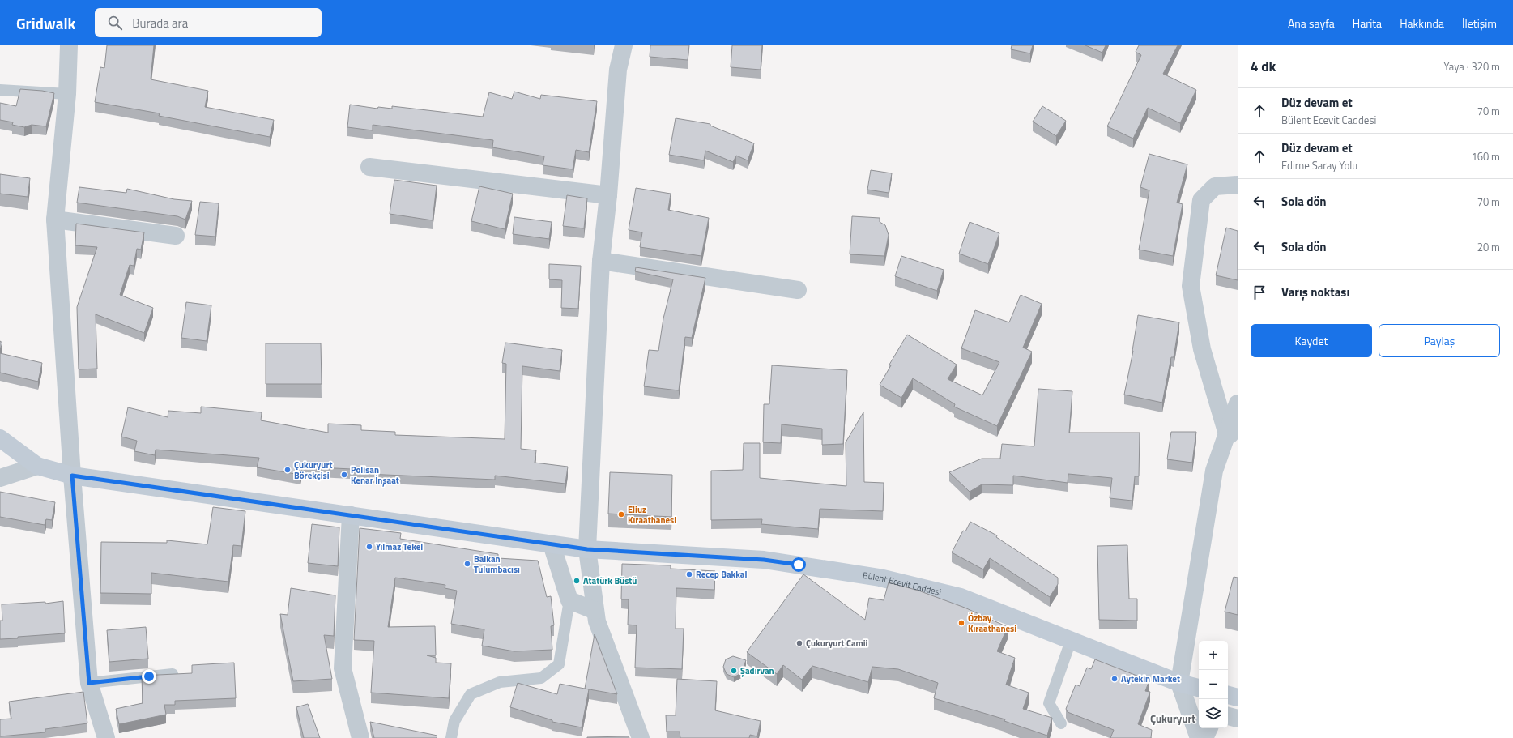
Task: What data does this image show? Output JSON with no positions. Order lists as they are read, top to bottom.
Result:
{
  "streets": {
    "main road": ["Bülent Ecevit Caddesi"]
  },
  "districts": ["Çukuryurt"],
  "places": [
    "Çukuryurt Börekçisi",
    "Polisan Kenar İnşaat",
    "Eliuz Kıraathanesi",
    "Yılmaz Tekel",
    "Balkan Tulumbacısı",
    "Recep Bakkal",
    "Atatürk Büstü",
    "Özbay Kıraathanesi",
    "Çukuryurt Camii",
    "Şadırvan",
    "Aytekin Market"
  ],
  "page": {
    "header": "Gridwalk",
    "search": "Burada ara",
    "nav": [
      "Ana sayfa",
      "Harita",
      "Hakkında",
      "İletişim"
    ],
    "heading": ["4 dk", "Yaya · 320 m"],
    "list": [
      ["Düz devam et", "Bülent Ecevit Caddesi", "70 m"],
      ["Düz devam et", "Edirne Saray Yolu", "160 m"],
      ["Sola dön", "70 m"],
      ["Sola dön", "20 m"],
      "Varış noktası"
    ],
    "buttons": ["Kaydet", "Paylaş"],
    "map_buttons": ["+", "−"]
  }
}
